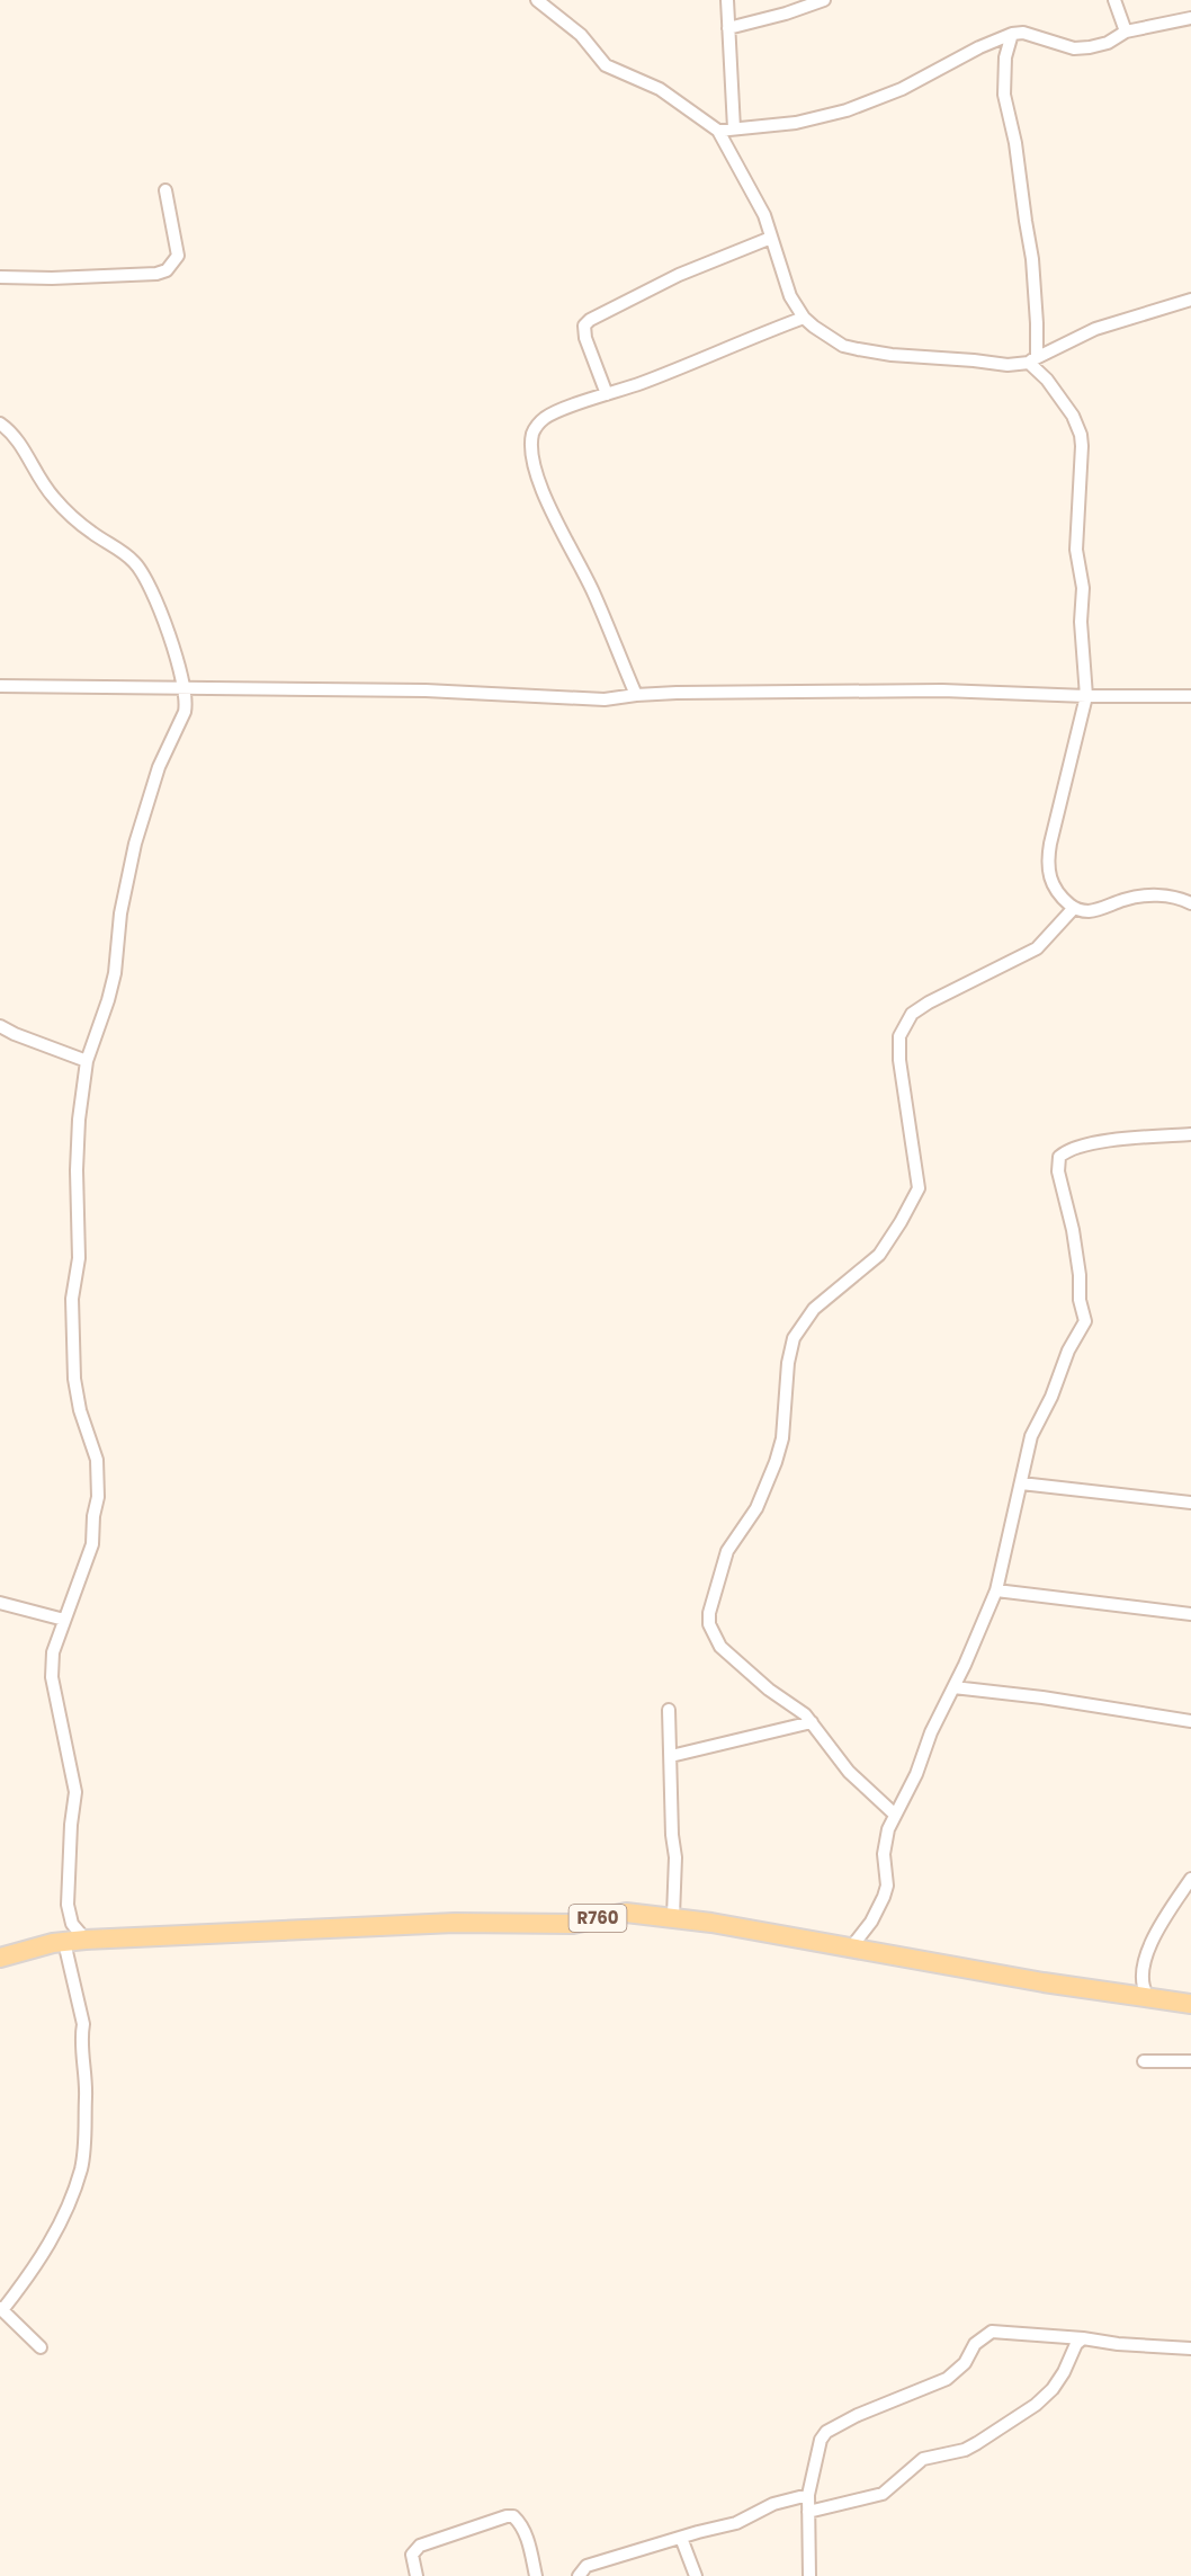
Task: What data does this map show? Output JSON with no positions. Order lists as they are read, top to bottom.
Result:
{
  "streets": {
    "main road": ["R760"]
  }
}
